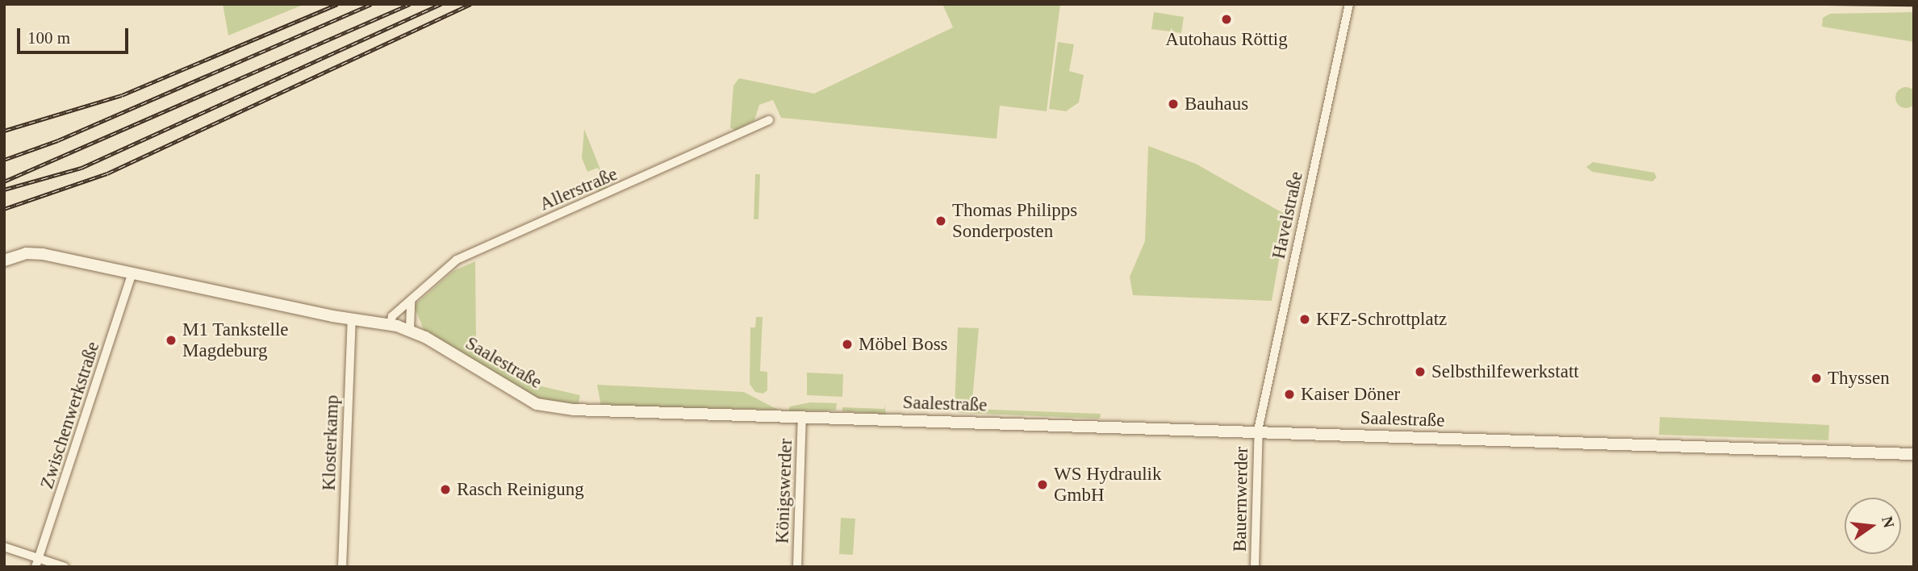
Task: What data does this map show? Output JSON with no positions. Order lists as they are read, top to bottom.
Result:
{
  "streets": {
    "main road": ["Saalestraße"],
    "street": [
      "Allerstraße",
      "Havelstraße",
      "Zwischenwerkstraße",
      "Klosterkamp",
      "Königswerder",
      "Bauernwerder"
    ]
  },
  "crossings": [
    ["Allerstraße", "Saalestraße"],
    ["Havelstraße", "Saalestraße"],
    ["Havelstraße", "Bauernwerder"],
    ["Saalestraße", "Zwischenwerkstraße"],
    ["Saalestraße", "Klosterkamp"],
    ["Saalestraße", "Königswerder"],
    ["Saalestraße", "Bauernwerder"]
  ],
  "places": [
    "Autohaus Röttig",
    "Bauhaus",
    "Thomas Philipps Sonderposten",
    "KFZ-Schrottplatz",
    "M1 Tankstelle Magdeburg",
    "Möbel Boss",
    "Selbsthilfewerkstatt",
    "Thyssen",
    "Kaiser Döner",
    "WS Hydraulik GmbH",
    "Rasch Reinigung"
  ],
  "scale_bar": "100 m",
  "north": "right"
}
